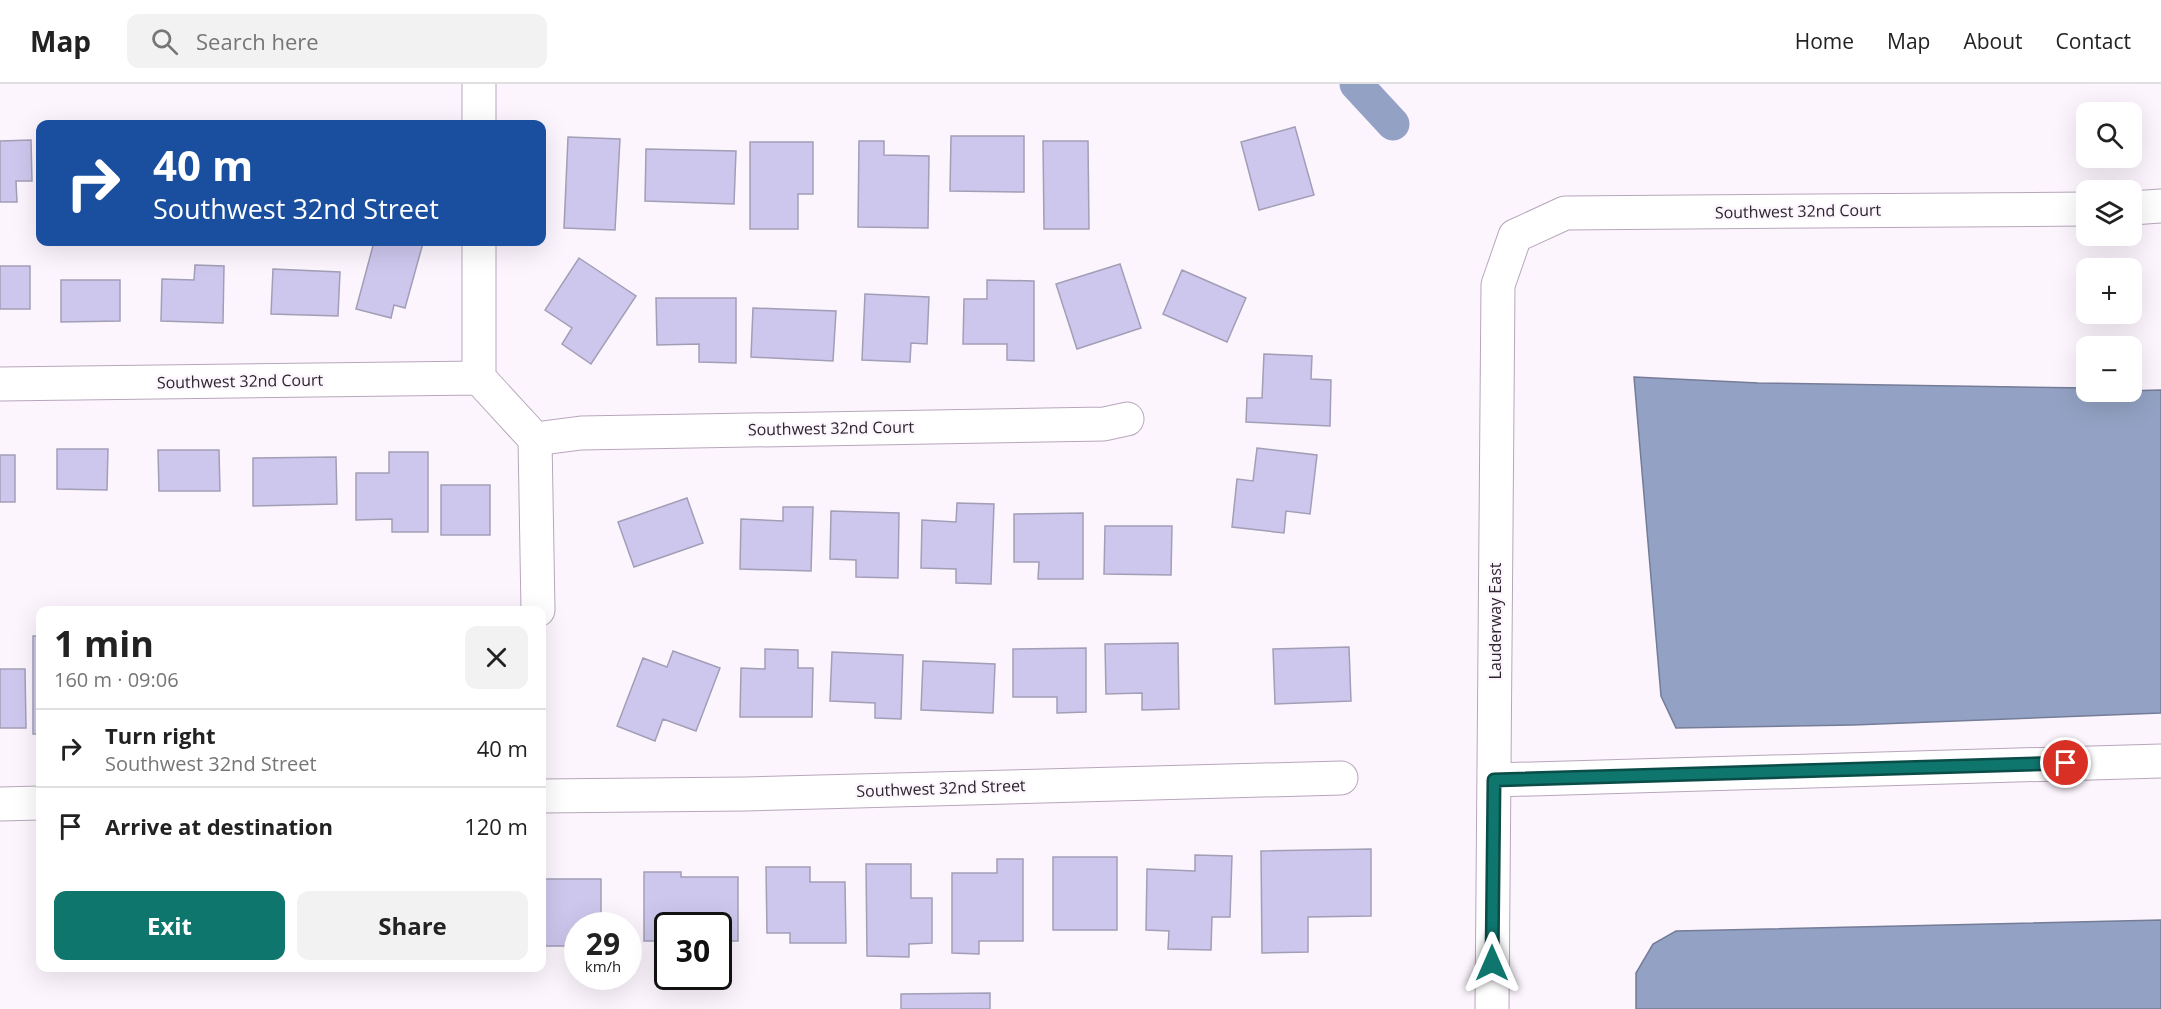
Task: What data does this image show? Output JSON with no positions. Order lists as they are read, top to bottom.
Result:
{
  "streets": {
    "street": ["Southwest 32nd Court", "Lauderway East", "Southwest 32nd Street"]
  },
  "crossings": [
    ["Southwest 32nd Court", "Lauderway East"]
  ],
  "page": {
    "header": "Map",
    "search": "Search here",
    "nav": [
      "Home",
      "Map",
      "About",
      "Contact"
    ],
    "map_buttons": ["+", "−"],
    "turn": ["40 m", "Southwest 32nd Street"],
    "heading": ["1 min", "160 m · 09:06"],
    "list": [
      {
        "name": "Turn right",
        "note": "Southwest 32nd Street",
        "value": "40 m"
      },
      {
        "name": "Arrive at destination",
        "value": "120 m"
      }
    ],
    "buttons": ["Exit", "Share"],
    "speed": "29 km/h",
    "limit": "30"
  }
}
